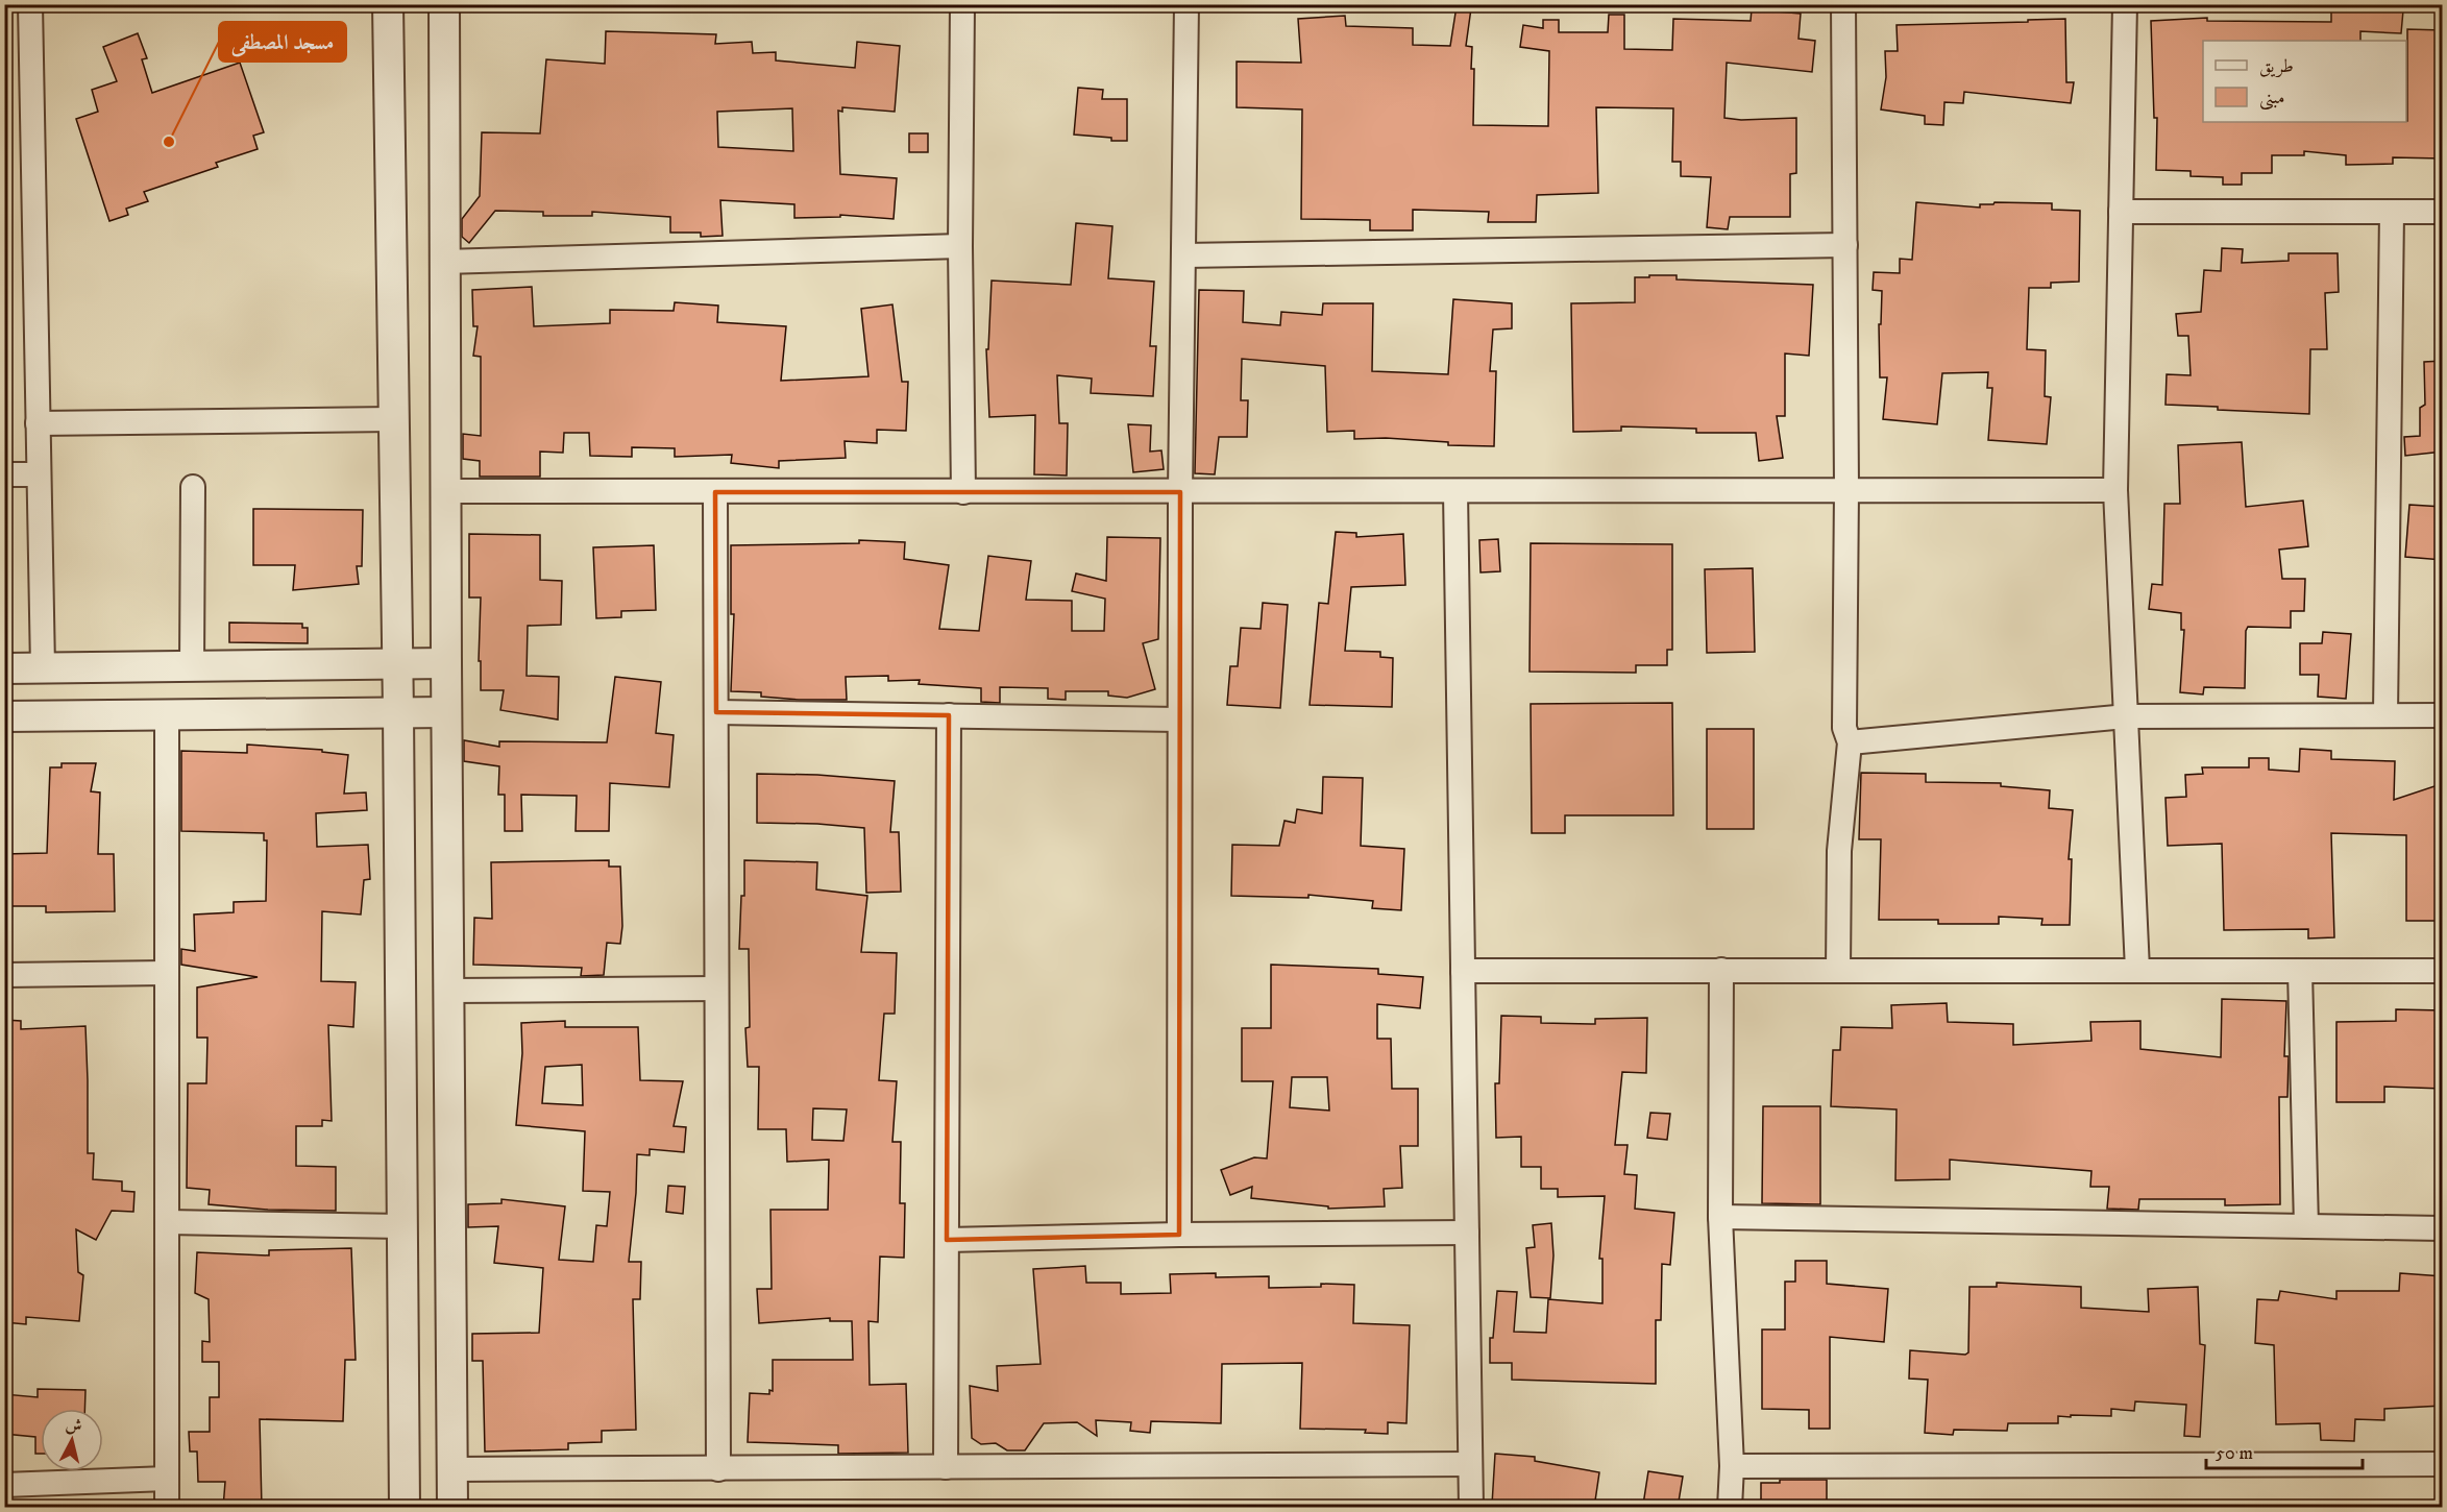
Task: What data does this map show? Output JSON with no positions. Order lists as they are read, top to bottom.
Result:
{
  "places": ["مسجد المصطفى"],
  "legend": ["طريق", "مبنى"],
  "scale_bar": "50 m",
  "north": "top"
}
